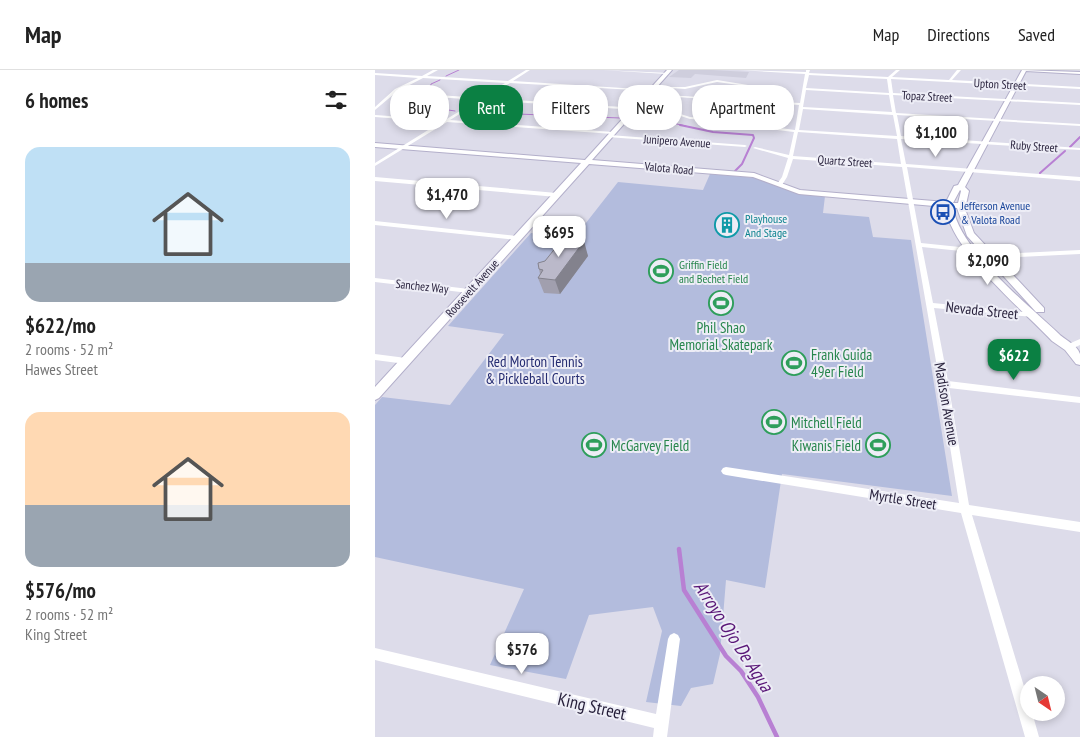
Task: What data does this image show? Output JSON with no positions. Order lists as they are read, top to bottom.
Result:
{
  "streets": {
    "street": [
      "Upton Street",
      "Topaz Street",
      "Junipero Avenue",
      "Ruby Street",
      "Quartz Street",
      "Valota Road",
      "Sanchez Way",
      "Roosevelt Avenue",
      "Nevada Street",
      "Madison Avenue",
      "Myrtle Street",
      "King Street"
    ]
  },
  "crossings": [
    ["Upton Street", "Madison Avenue"],
    ["Topaz Street", "Madison Avenue"],
    ["Junipero Avenue", "Roosevelt Avenue"],
    ["Ruby Street", "Madison Avenue"],
    ["Quartz Street", "Madison Avenue"],
    ["Valota Road", "Roosevelt Avenue"],
    ["Valota Road", "Madison Avenue"],
    ["Sanchez Way", "Roosevelt Avenue"],
    ["Nevada Street", "Madison Avenue"],
    ["Madison Avenue", "Myrtle Street"]
  ],
  "water": ["Arroyo Ojo De Agua"],
  "parks": ["Red Morton Tennis & Pickleball Courts"],
  "places": {
    "bus stop": ["Jefferson Avenue & Valota Road"],
    "building": ["Playhouse And Stage"],
    "sports": [
      "Griffin Field and Bechet Field",
      "Phil Shao Memorial Skatepark",
      "Frank Guida 49er Field",
      "Mitchell Field",
      "McGarvey Field",
      "Kiwanis Field"
    ]
  },
  "north": "bottom right",
  "page": {
    "header": "Map",
    "nav": ["Map", "Directions", "Saved"],
    "heading": "6 homes",
    "chip": [
      "Buy",
      "Rent",
      "Filters",
      "New",
      "Apartment"
    ],
    "price": [
      "$1,100",
      "$1,470",
      "$695",
      "$2,090",
      "$622",
      "$576"
    ],
    "list": [
      {
        "name": "$622/mo",
        "note": "2 rooms · 52 m² · Hawes Street"
      },
      {
        "name": "$576/mo",
        "note": "2 rooms · 52 m² · King Street"
      }
    ]
  }
}
